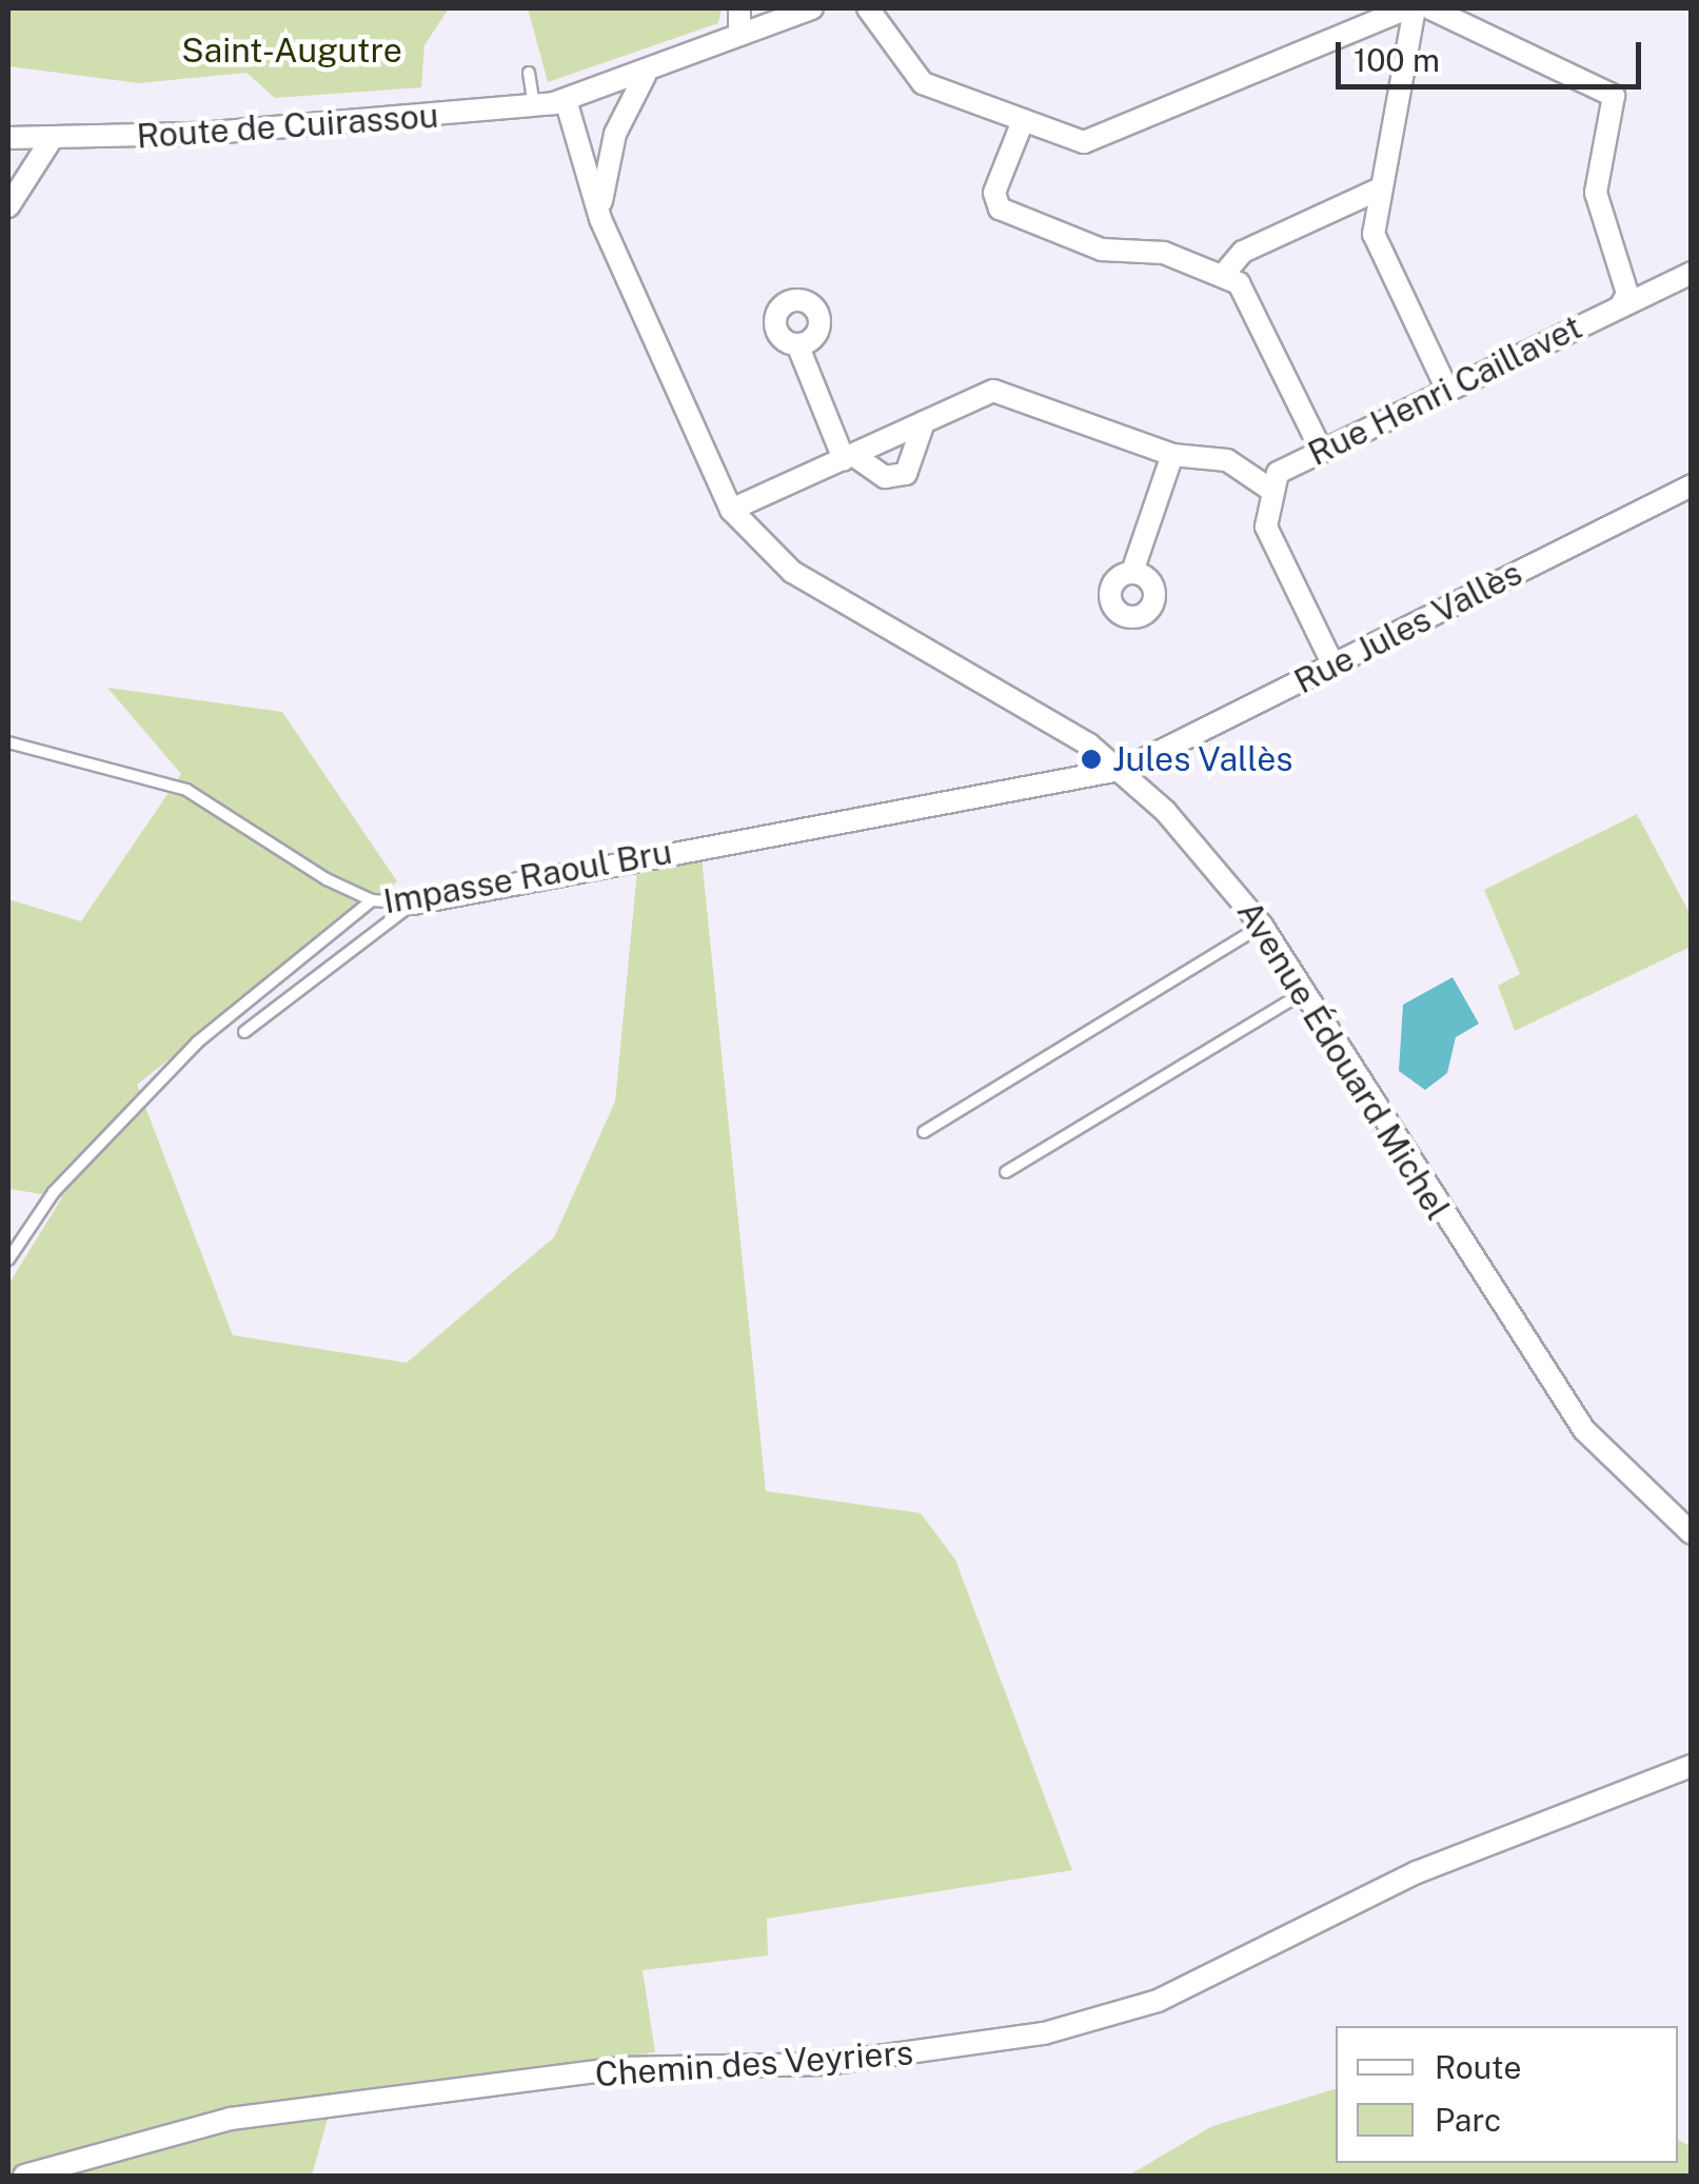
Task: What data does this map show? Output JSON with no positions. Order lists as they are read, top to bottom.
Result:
{
  "streets": {
    "street": [
      "Route de Cuirassou",
      "Rue Henri Caillavet",
      "Rue Jules Vallès",
      "Impasse Raoul Bru",
      "Avenue Édouard Michel",
      "Chemin des Veyriers"
    ]
  },
  "crossings": [
    ["Route de Cuirassou", "Avenue Édouard Michel"],
    ["Rue Henri Caillavet", "Rue Jules Vallès"],
    ["Rue Jules Vallès", "Impasse Raoul Bru"],
    ["Rue Jules Vallès", "Avenue Édouard Michel"],
    ["Impasse Raoul Bru", "Avenue Édouard Michel"]
  ],
  "parks": ["Saint-Augutre"],
  "places": ["Jules Vallès"],
  "legend": ["Route", "Parc"],
  "scale_bar": "100 m"
}
